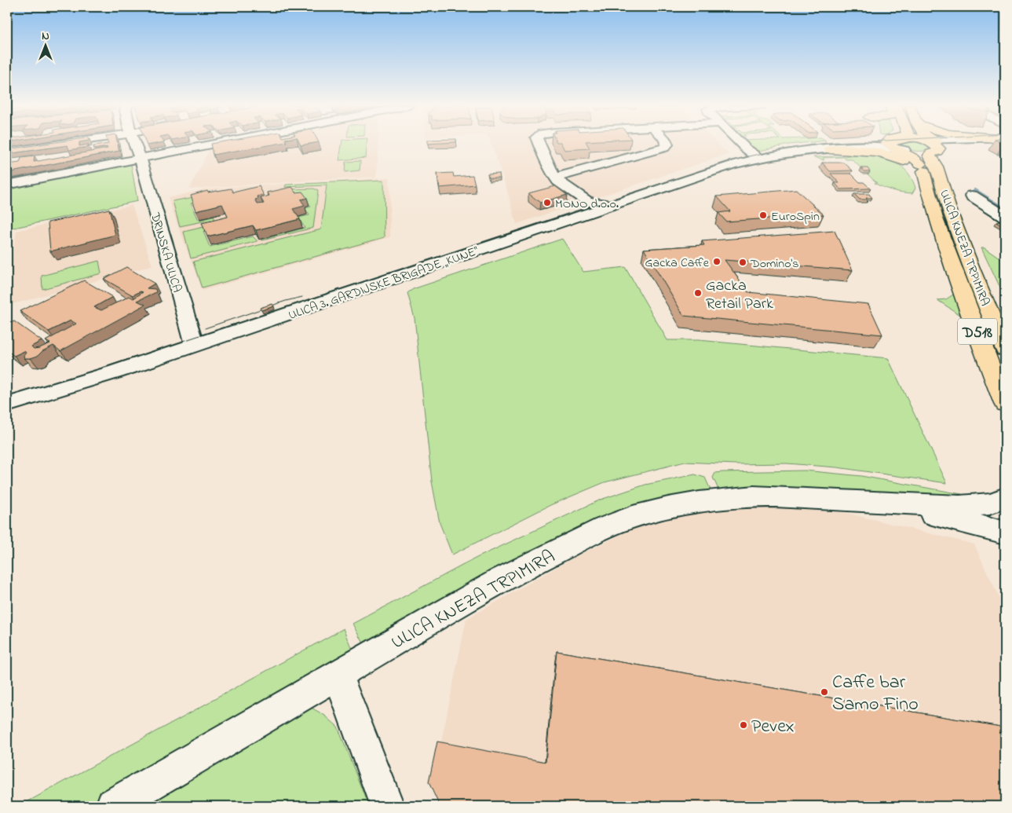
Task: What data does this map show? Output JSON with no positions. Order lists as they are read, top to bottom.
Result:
{
  "streets": {
    "main road": ["ULICA KNEZA TRPIMIRA", "D518"],
    "street": ["DRINSKA ULICA", "ULICA 3. GARDIJSKE BRIGADE „KUNE“"]
  },
  "crossings": [
    ["DRINSKA ULICA", "ULICA 3. GARDIJSKE BRIGADE „KUNE“"]
  ],
  "places": [
    "MONO d.o.o.",
    "EuroSpin",
    "Gacka Caffe",
    "Domino's",
    "Gacka Retail Park",
    "Caffe bar Samo Fino",
    "Pevex"
  ],
  "north": "top"
}
